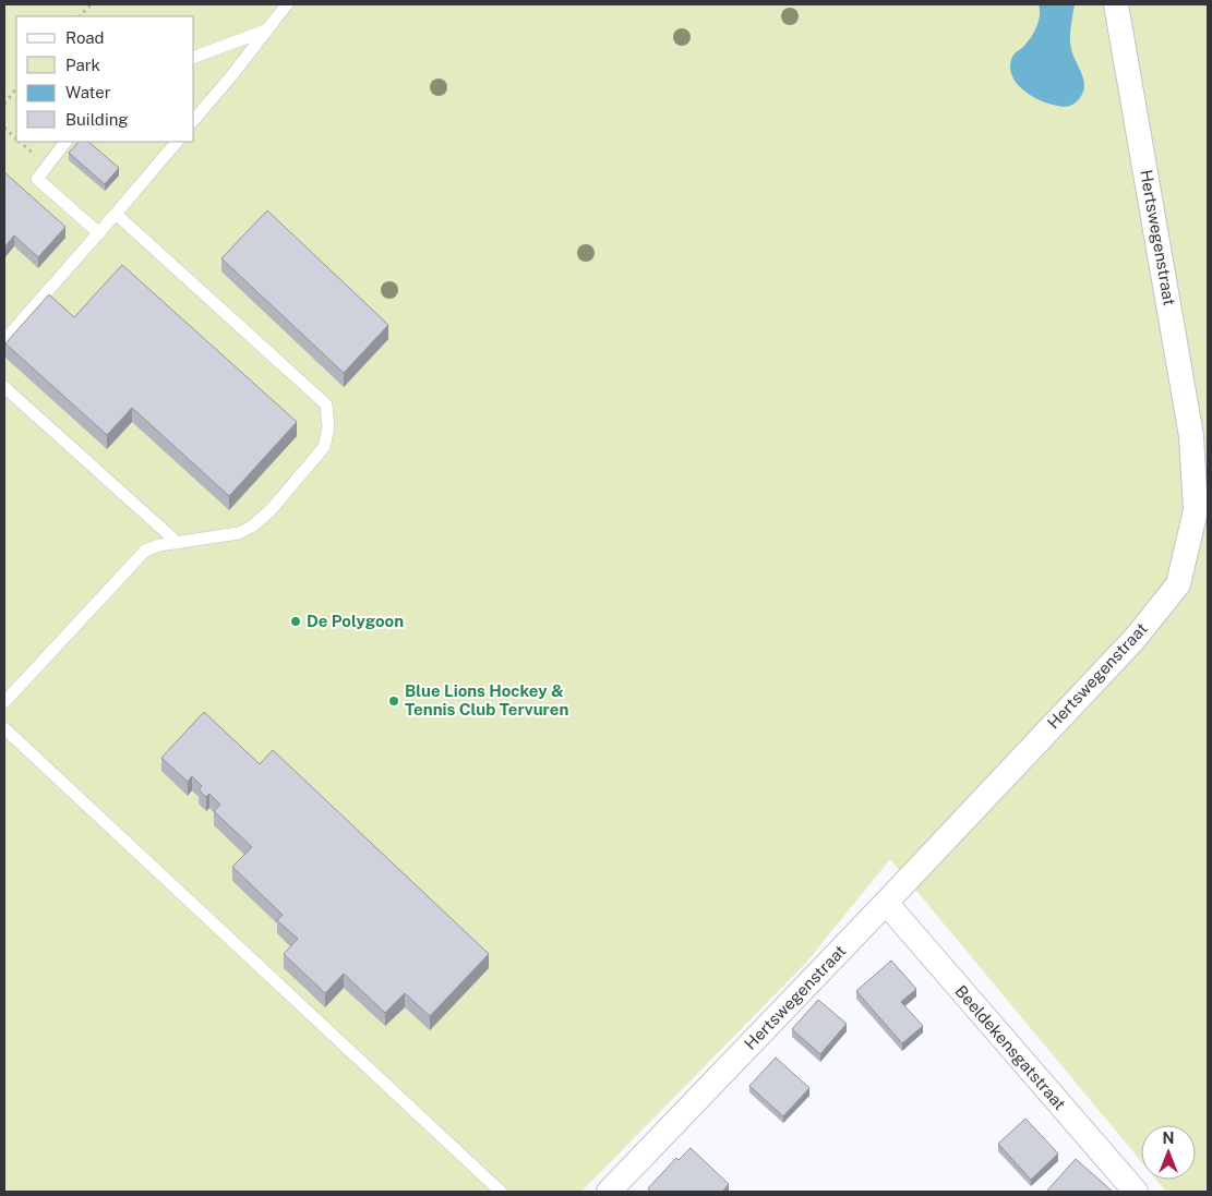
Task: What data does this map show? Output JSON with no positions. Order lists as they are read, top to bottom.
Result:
{
  "streets": {
    "street": ["Hertswegenstraat", "Beeldekensgatstraat"]
  },
  "crossings": [
    ["Hertswegenstraat", "Beeldekensgatstraat"]
  ],
  "places": ["De Polygoon", "Blue Lions Hockey & Tennis Club Tervuren"],
  "legend": [
    "Road",
    "Park",
    "Water",
    "Building"
  ],
  "north": "top"
}
